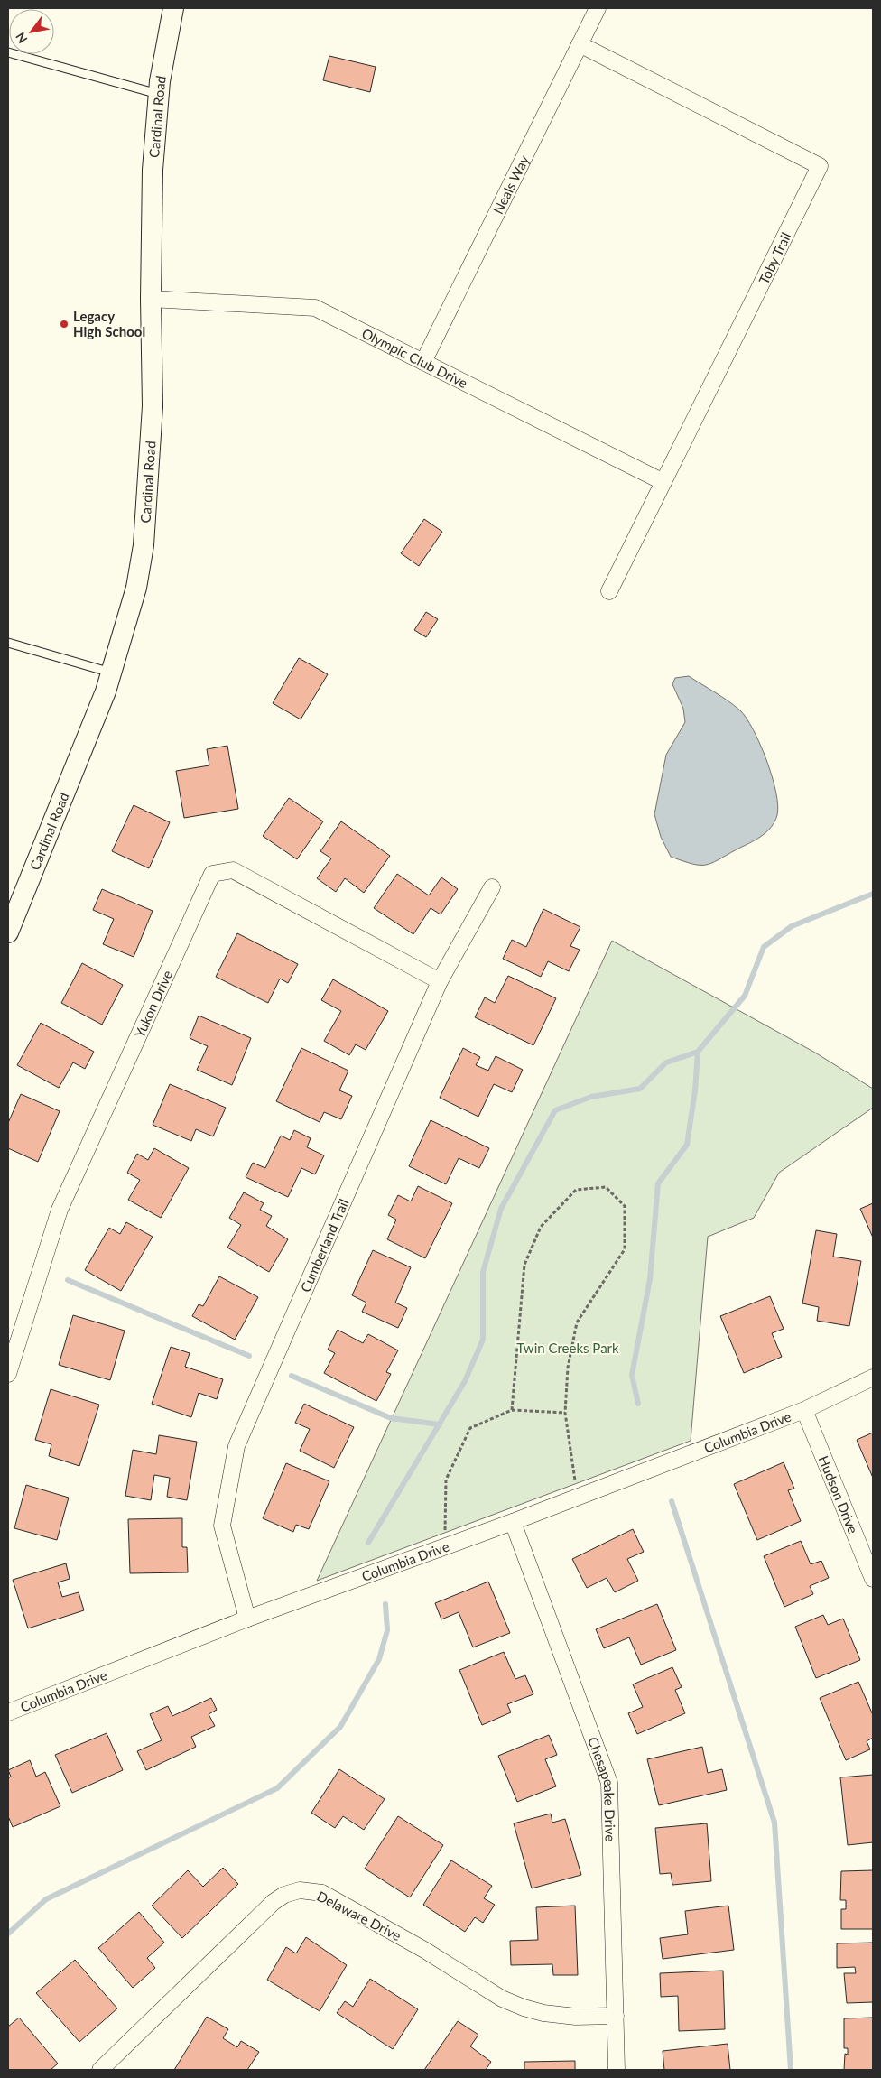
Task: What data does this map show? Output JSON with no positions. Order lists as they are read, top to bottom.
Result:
{
  "streets": {
    "street": [
      "Cardinal Road",
      "Neals Way",
      "Toby Trail",
      "Olympic Club Drive",
      "Yukon Drive",
      "Cumberland Trail",
      "Columbia Drive",
      "Hudson Drive",
      "Chesapeake Drive",
      "Delaware Drive"
    ]
  },
  "crossings": [
    ["Cardinal Road", "Olympic Club Drive"],
    ["Neals Way", "Toby Trail"],
    ["Neals Way", "Olympic Club Drive"],
    ["Toby Trail", "Olympic Club Drive"],
    ["Yukon Drive", "Cumberland Trail"],
    ["Cumberland Trail", "Columbia Drive"],
    ["Columbia Drive", "Hudson Drive"],
    ["Columbia Drive", "Chesapeake Drive"],
    ["Chesapeake Drive", "Delaware Drive"]
  ],
  "parks": ["Twin Creeks Park"],
  "places": ["Legacy High School"],
  "north": "bottom left"
}
